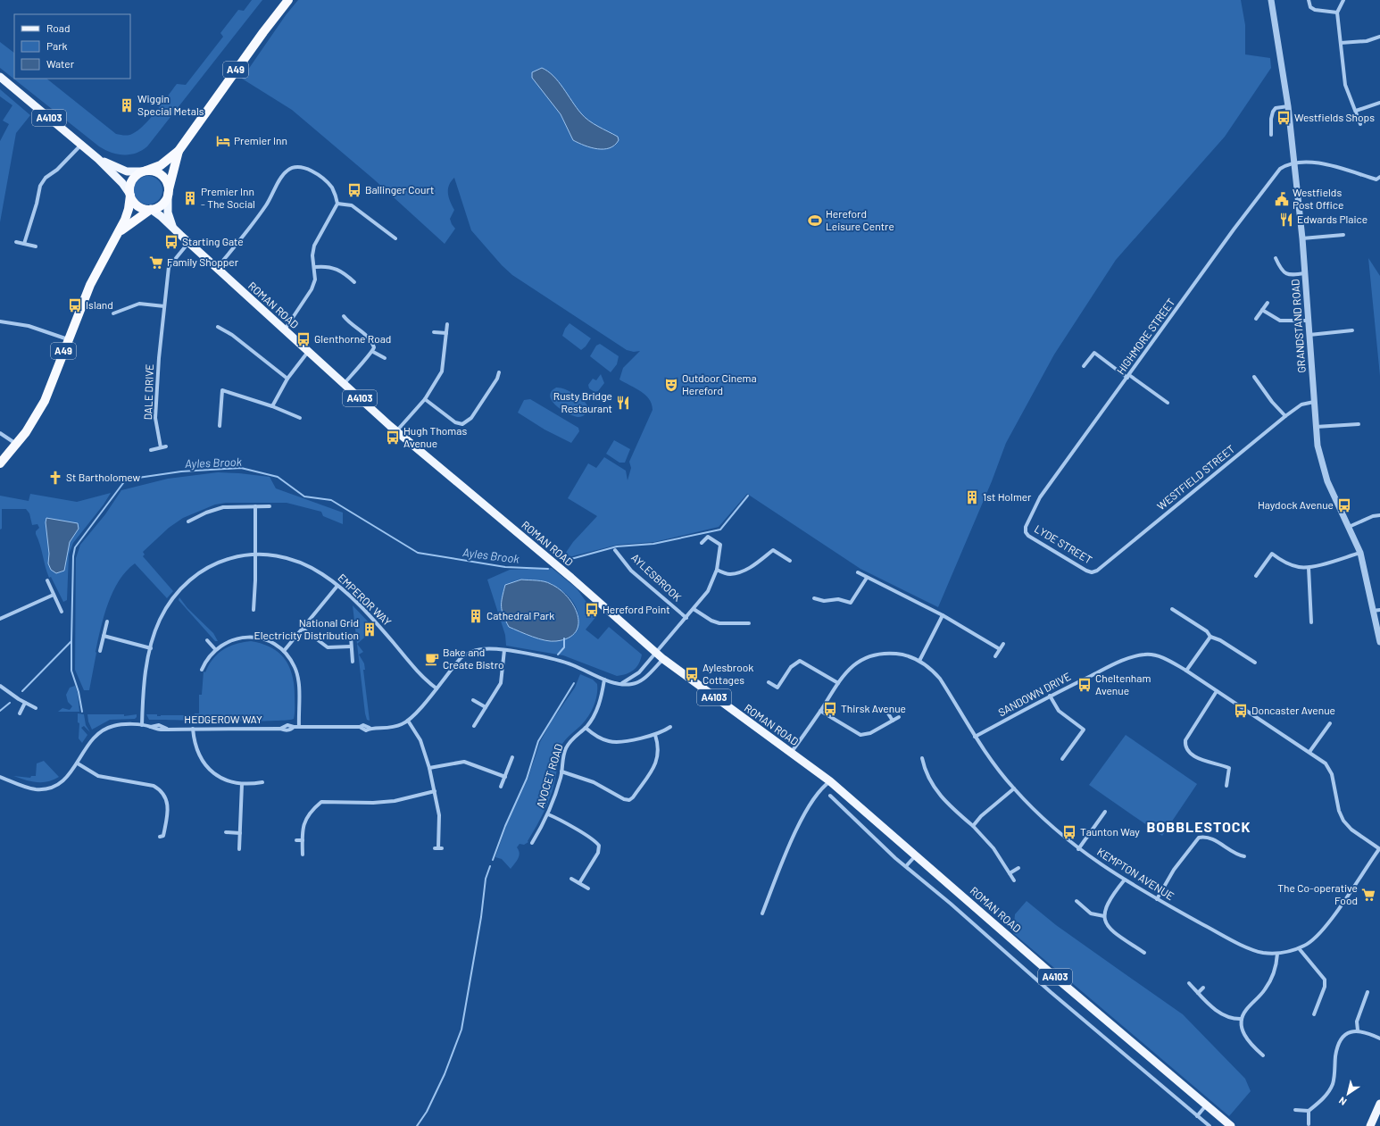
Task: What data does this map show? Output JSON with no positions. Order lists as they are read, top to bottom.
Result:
{
  "streets": {
    "highway": ["A49"],
    "main road": ["A4103", "ROMAN ROAD"],
    "street": [
      "GRANDSTAND ROAD",
      "HIGHMORE STREET",
      "DALE DRIVE",
      "WESTFIELD STREET",
      "LYDE STREET",
      "AYLESBROOK",
      "EMPEROR WAY",
      "SANDOWN DRIVE",
      "HEDGEROW WAY",
      "AVOCET ROAD",
      "KEMPTON AVENUE"
    ]
  },
  "crossings": [
    ["A49", "A4103"],
    ["A49", "ROMAN ROAD"],
    ["A4103", "ROMAN ROAD"],
    ["ROMAN ROAD", "DALE DRIVE"],
    ["ROMAN ROAD", "HEDGEROW WAY"],
    ["ROMAN ROAD", "KEMPTON AVENUE"],
    ["GRANDSTAND ROAD", "HIGHMORE STREET"],
    ["GRANDSTAND ROAD", "WESTFIELD STREET"],
    ["HIGHMORE STREET", "LYDE STREET"],
    ["WESTFIELD STREET", "LYDE STREET"],
    ["EMPEROR WAY", "HEDGEROW WAY"],
    ["SANDOWN DRIVE", "KEMPTON AVENUE"],
    ["HEDGEROW WAY", "AVOCET ROAD"]
  ],
  "districts": ["BOBBLESTOCK"],
  "water": ["Ayles Brook"],
  "places": {
    "building": [
      "Wiggin Special Metals",
      "Premier Inn - The Social",
      "1st Holmer",
      "Cathedral Park",
      "National Grid Electricity Distribution"
    ],
    "bus stop": [
      "Westfields Shops",
      "Ballinger Court",
      "Starting Gate",
      "Island",
      "Glenthorne Road",
      "Hugh Thomas Avenue",
      "Haydock Avenue",
      "Hereford Point",
      "Aylesbrook Cottages",
      "Cheltenham Avenue",
      "Thirsk Avenue",
      "Doncaster Avenue",
      "Taunton Way"
    ],
    "hotel": ["Premier Inn"],
    "public building": ["Westfields Post Office"],
    "restaurant": ["Edwards Plaice", "Rusty Bridge Restaurant"],
    "sports": ["Hereford Leisure Centre"],
    "supermarket": ["Family Shopper", "The Co-operative Food"],
    "theatre": ["Outdoor Cinema Hereford"],
    "church": ["St Bartholomew"],
    "cafe": ["Bake and Create Bistro"]
  },
  "legend": ["Road", "Park", "Water"],
  "north": "bottom left"
}
